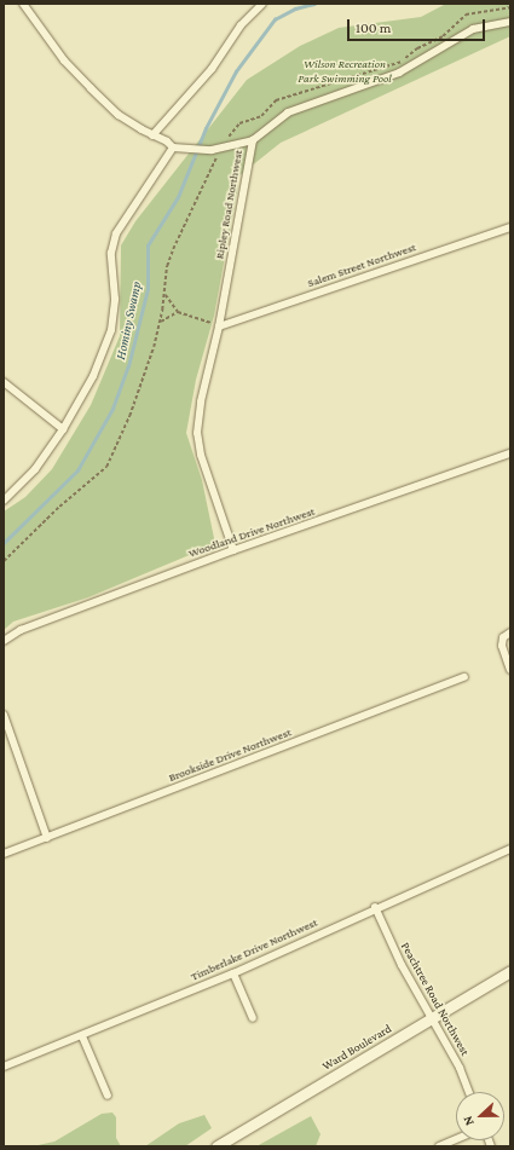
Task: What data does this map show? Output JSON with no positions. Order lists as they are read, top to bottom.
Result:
{
  "streets": {
    "main road": ["Ward Boulevard"],
    "street": [
      "Ripley Road Northwest",
      "Salem Street Northwest",
      "Woodland Drive Northwest",
      "Brookside Drive Northwest",
      "Timberlake Drive Northwest",
      "Peachtree Road Northwest"
    ]
  },
  "crossings": [
    ["Ripley Road Northwest", "Salem Street Northwest"],
    ["Ripley Road Northwest", "Woodland Drive Northwest"],
    ["Timberlake Drive Northwest", "Peachtree Road Northwest"],
    ["Peachtree Road Northwest", "Ward Boulevard"]
  ],
  "water": ["Hominy Swamp"],
  "parks": ["Wilson Recreation Park Swimming Pool"],
  "scale_bar": "100 m",
  "north": "left"
}
